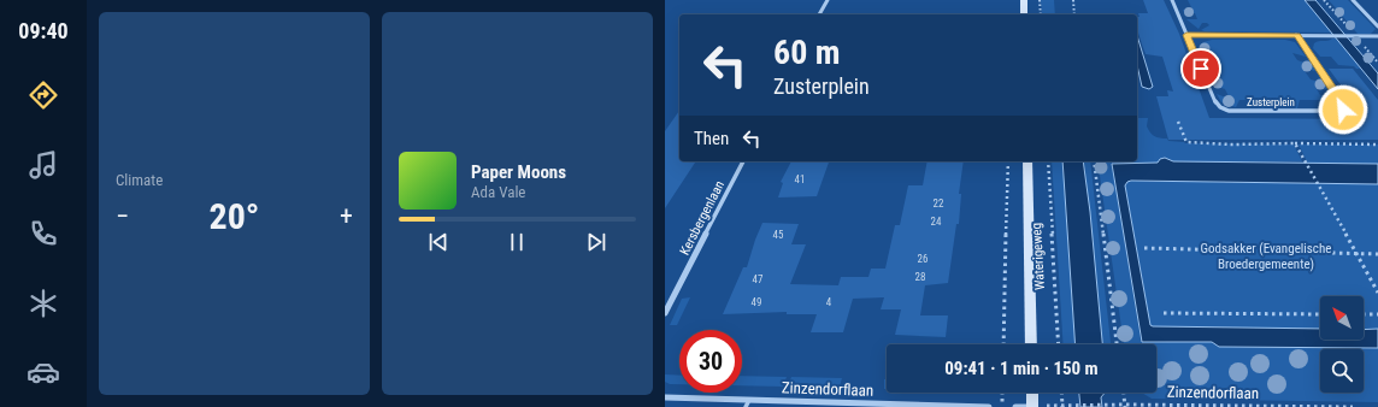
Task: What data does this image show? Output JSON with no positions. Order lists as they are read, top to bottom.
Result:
{
  "streets": {
    "street": [
      "Zusterplein",
      "Kersbergenlaan",
      "Waterigeweg",
      "Zinzendorflaan"
    ]
  },
  "parks": ["Godsakker (Evangelische Broedergemeente)"],
  "house_numbers": [
    "41",
    "22",
    "24",
    "45",
    "26",
    "28",
    "47",
    "49",
    "4"
  ],
  "north": "top left",
  "page": {
    "tabs": "09:40",
    "tile": "Climate",
    "turn": ["60 m", "Zusterplein"],
    "then": "Then",
    "song": ["Paper Moons", "Ada Vale"],
    "heat": ["−", "20°", "+"],
    "limit": "30",
    "trip": "09:41 · 1 min · 150 m"
  }
}
